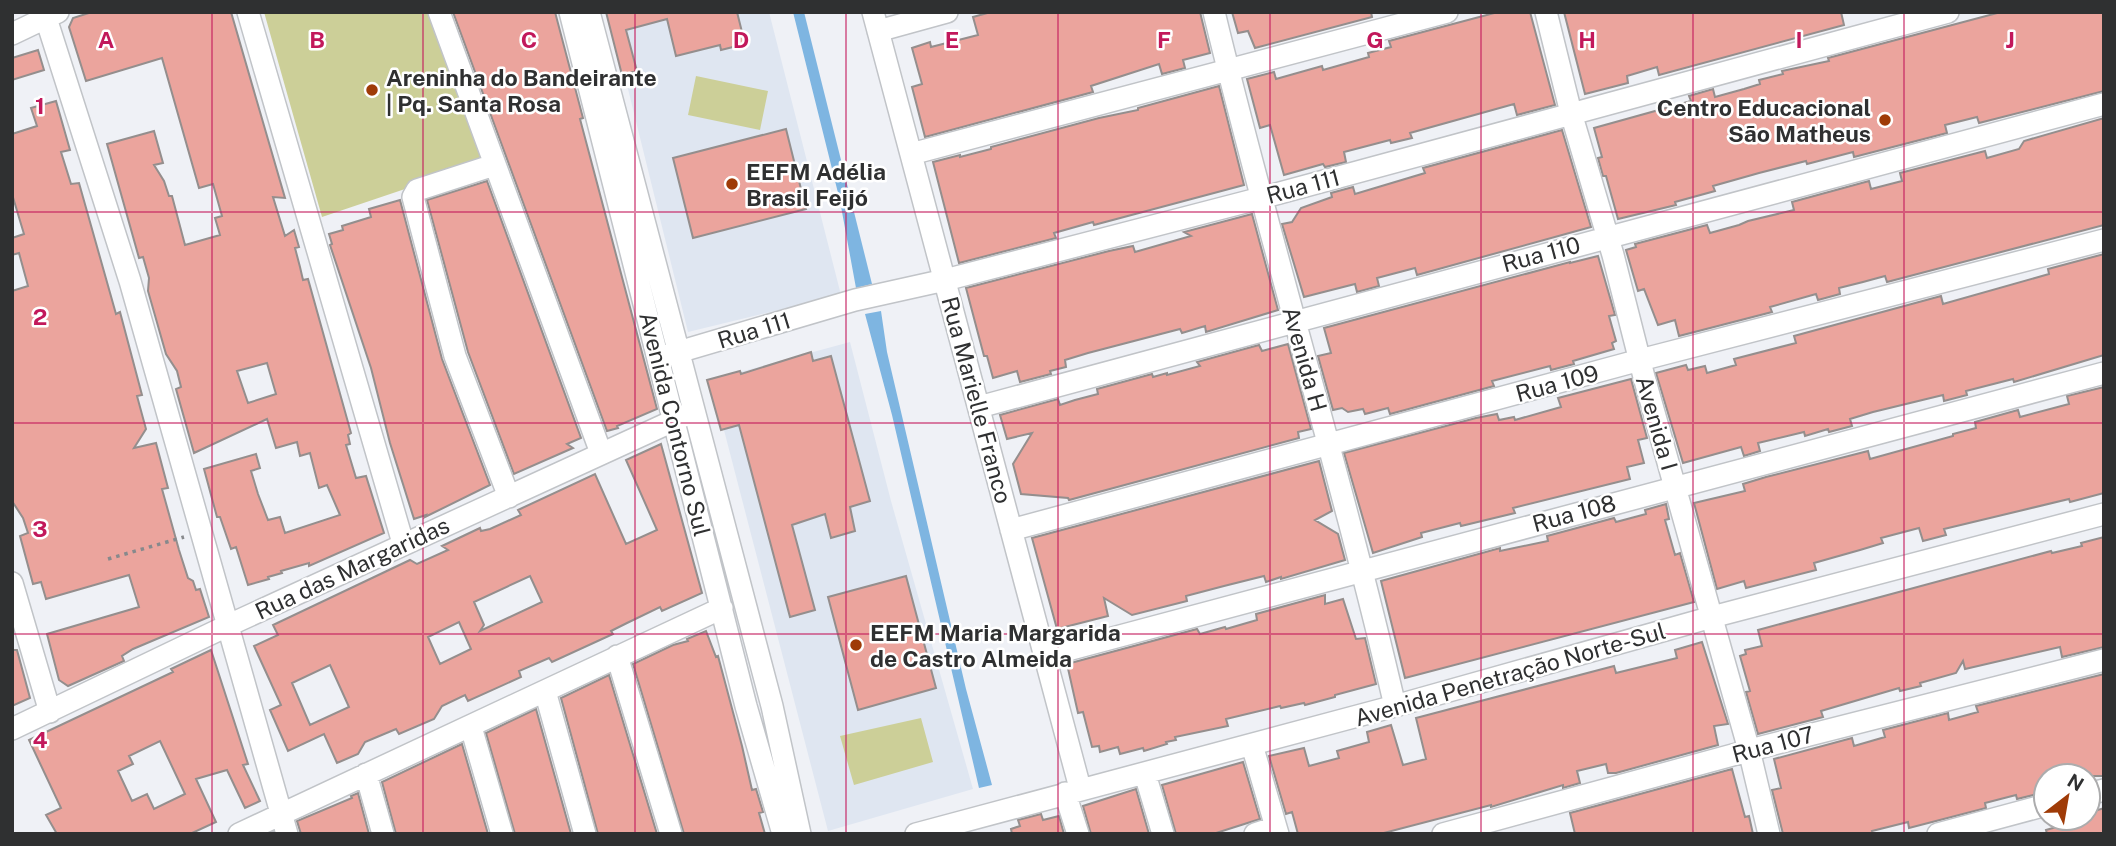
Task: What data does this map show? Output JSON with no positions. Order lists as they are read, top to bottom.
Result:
{
  "streets": {
    "street": [
      "Rua 111",
      "Rua 110",
      "Avenida H",
      "Rua 109",
      "Rua Marielle Franco",
      "Avenida I",
      "Avenida Contorno Sul",
      "Rua 108",
      "Rua das Margaridas",
      "Avenida Penetração Norte-Sul",
      "Rua 107"
    ]
  },
  "crossings": [
    ["Rua 111", "Avenida H"],
    ["Rua 111", "Rua Marielle Franco"],
    ["Rua 111", "Avenida I"],
    ["Rua 111", "Avenida Contorno Sul"],
    ["Rua 110", "Avenida H"],
    ["Rua 110", "Rua Marielle Franco"],
    ["Rua 110", "Avenida I"],
    ["Avenida H", "Rua 109"],
    ["Avenida H", "Rua 108"],
    ["Avenida H", "Avenida Penetração Norte-Sul"],
    ["Rua 109", "Rua Marielle Franco"],
    ["Rua 109", "Avenida I"],
    ["Rua Marielle Franco", "Rua 108"],
    ["Rua Marielle Franco", "Avenida Penetração Norte-Sul"],
    ["Avenida I", "Rua 108"],
    ["Avenida I", "Avenida Penetração Norte-Sul"],
    ["Avenida I", "Rua 107"],
    ["Avenida Contorno Sul", "Rua das Margaridas"]
  ],
  "places": [
    "Areninha do Bandeirante | Pq. Santa Rosa",
    "Centro Educacional São Matheus",
    "EEFM Adélia Brasil Feijó",
    "EEFM Maria Margarida de Castro Almeida"
  ],
  "north": "top right",
  "grid": {
    "columns": [
      "A",
      "B",
      "C",
      "D",
      "E",
      "F",
      "G",
      "H",
      "I",
      "J"
    ],
    "rows": [
      "1",
      "2",
      "3",
      "4"
    ]
  }
}
